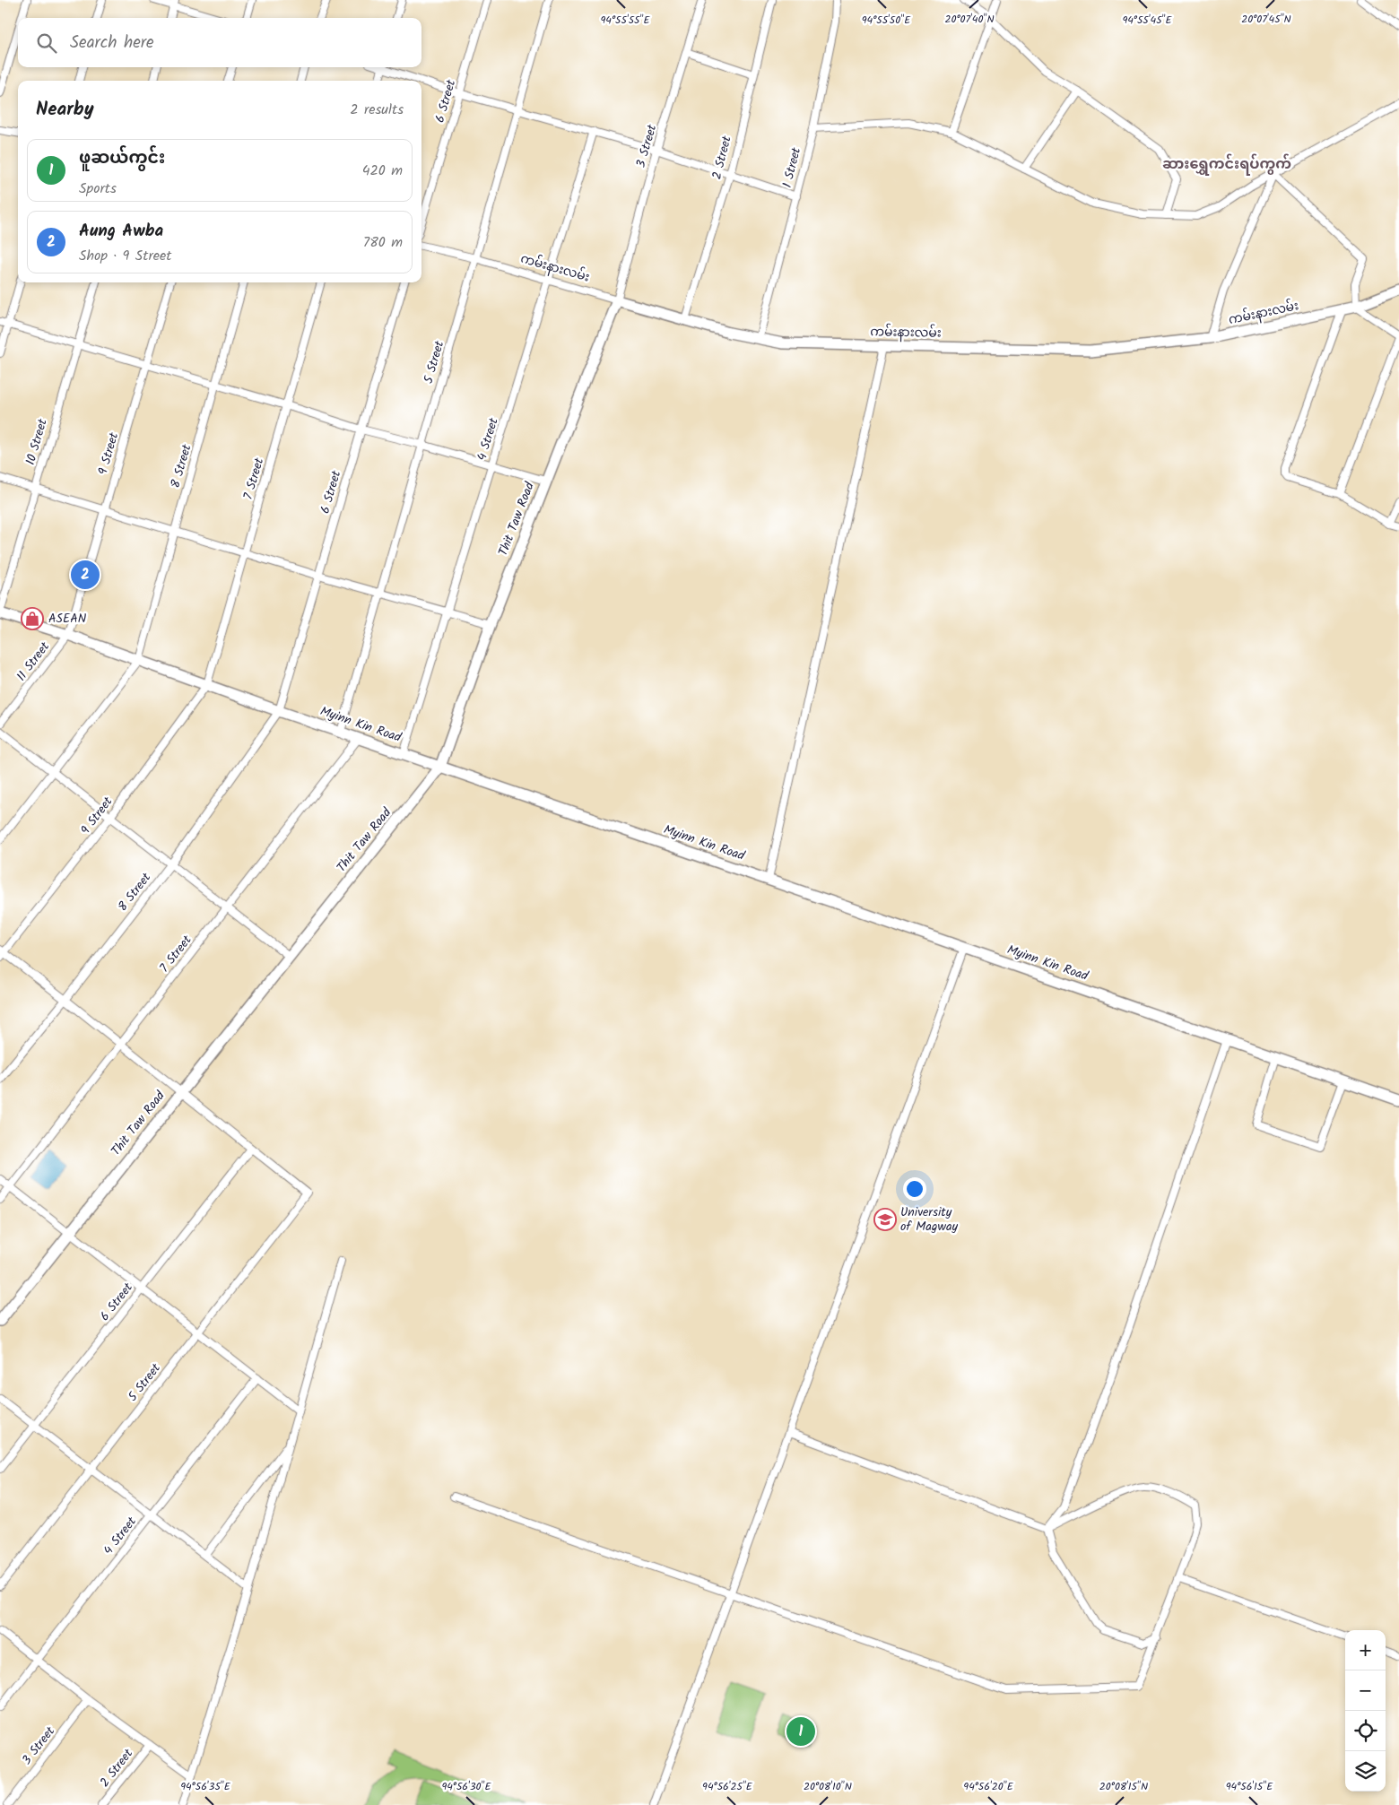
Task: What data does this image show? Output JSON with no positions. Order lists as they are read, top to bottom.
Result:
{
  "streets": {
    "street": [
      "6 Street",
      "3 Street",
      "2 Street",
      "1 Street",
      "ကမ်းနားလမ်း",
      "5 Street",
      "4 Street",
      "10 Street",
      "9 Street",
      "8 Street",
      "7 Street",
      "Thit Taw Road",
      "11 Street",
      "Myinn Kin Road"
    ]
  },
  "crossings": [
    ["6 Street", "5 Street"],
    ["6 Street", "8 Street"],
    ["6 Street", "Myinn Kin Road"],
    ["3 Street", "ကမ်းနားလမ်း"],
    ["3 Street", "Thit Taw Road"],
    ["2 Street", "ကမ်းနားလမ်း"],
    ["1 Street", "ကမ်းနားလမ်း"],
    ["ကမ်းနားလမ်း", "5 Street"],
    ["ကမ်းနားလမ်း", "4 Street"],
    ["ကမ်းနားလမ်း", "Thit Taw Road"],
    ["5 Street", "Myinn Kin Road"],
    ["4 Street", "Myinn Kin Road"],
    ["10 Street", "Myinn Kin Road"],
    ["9 Street", "7 Street"],
    ["9 Street", "11 Street"],
    ["9 Street", "Myinn Kin Road"],
    ["8 Street", "Myinn Kin Road"],
    ["7 Street", "Myinn Kin Road"],
    ["Thit Taw Road", "Myinn Kin Road"],
    ["11 Street", "Myinn Kin Road"]
  ],
  "districts": ["ဆားရွှေကင်းရပ်ကွက်"],
  "places": {
    "shop": ["ASEAN"],
    "school or university": ["University of Magway"]
  },
  "page": {
    "search": "Search here",
    "heading": ["Nearby", "2 results"],
    "list": [
      {
        "mark": "1",
        "name": "ဖူဆယ်ကွင်း",
        "note": "Sports",
        "value": "420 m"
      },
      {
        "mark": "2",
        "name": "Aung Awba",
        "note": "Shop · 9 Street",
        "value": "780 m"
      }
    ],
    "pins": ["2", "1"],
    "map_buttons": ["+", "−"]
  },
  "coordinates": [
    "20°07'40\"N",
    "20°07'45\"N",
    "94°55'55\"E",
    "94°55'50\"E",
    "94°55'45\"E",
    "94°56'35\"E",
    "94°56'30\"E",
    "94°56'25\"E",
    "94°56'20\"E",
    "94°56'15\"E",
    "20°08'10\"N",
    "20°08'15\"N"
  ]
}
